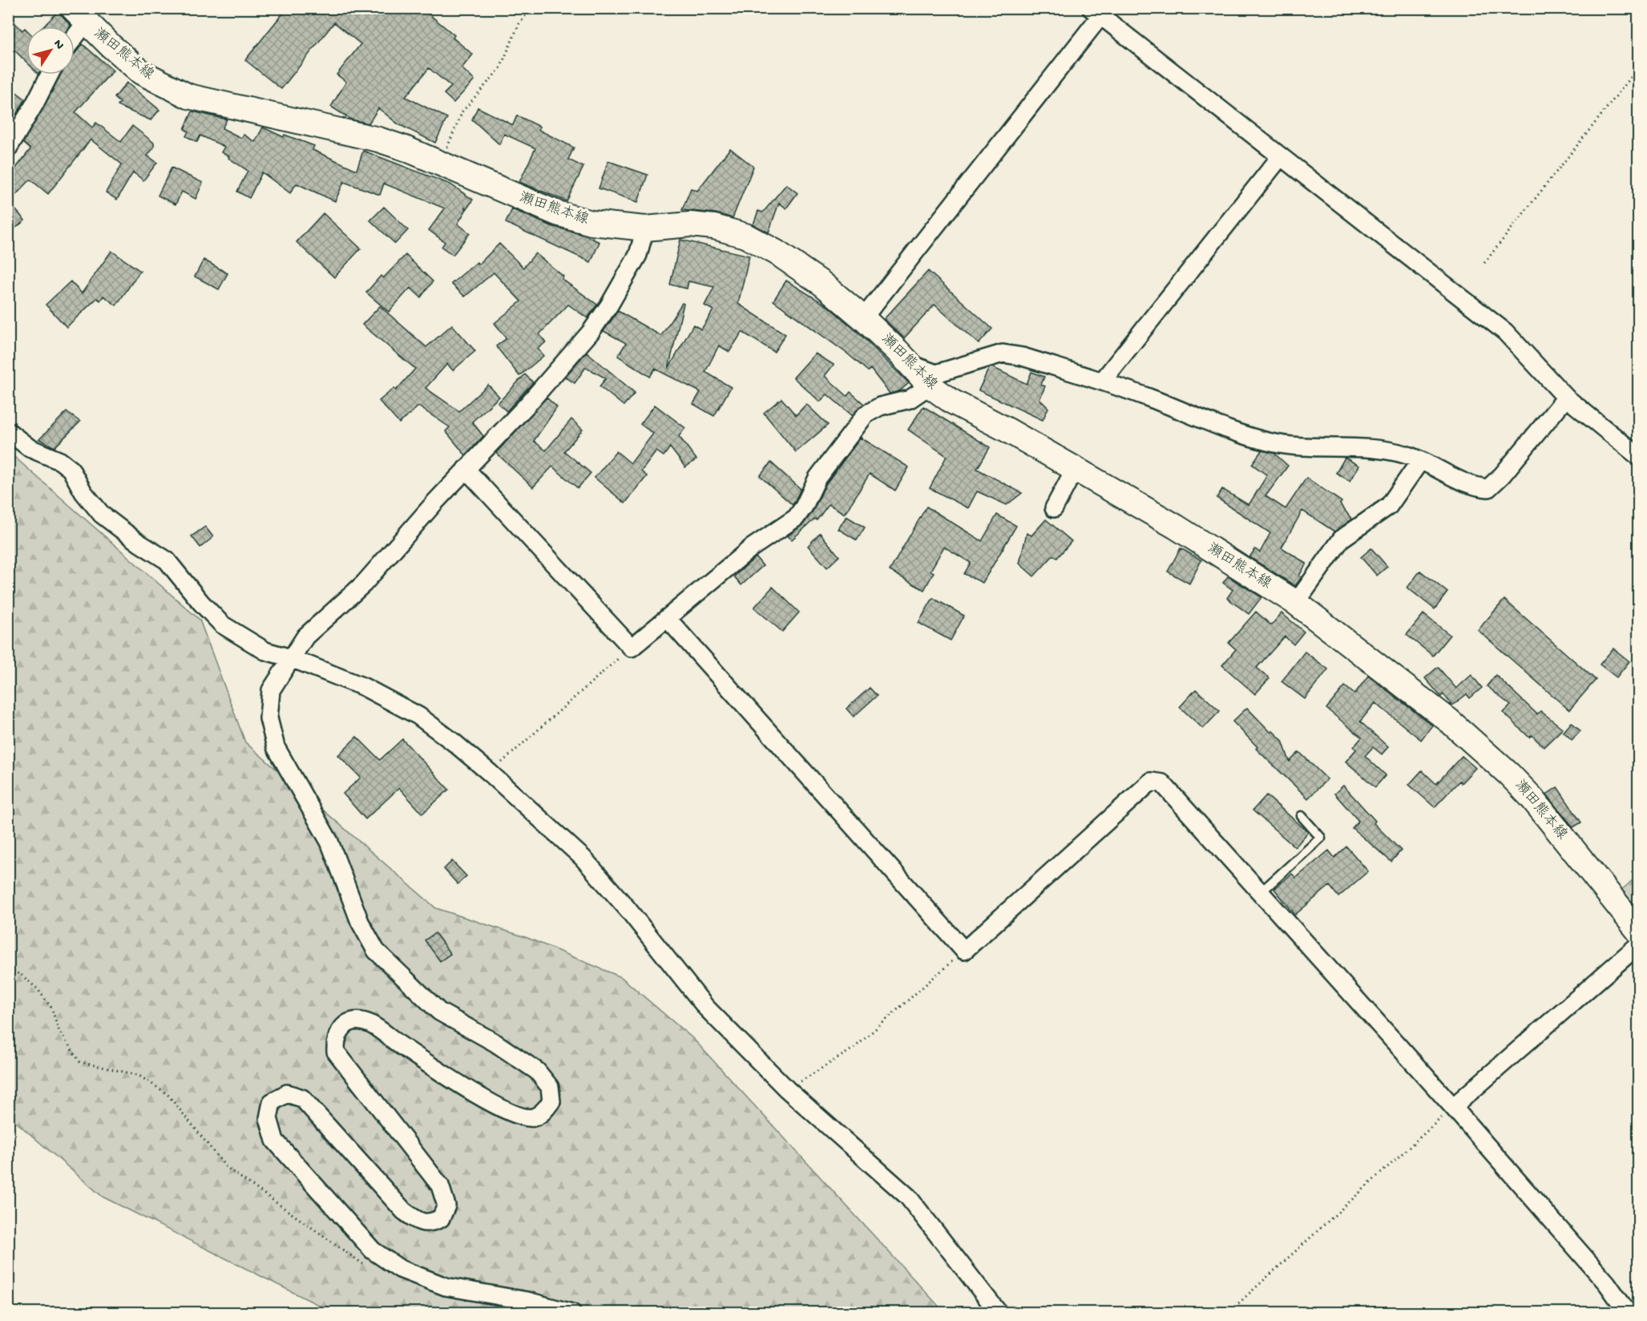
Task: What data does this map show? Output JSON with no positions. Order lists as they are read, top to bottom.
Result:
{
  "streets": {
    "main road": ["瀬田熊本線"]
  },
  "north": "top right"
}
